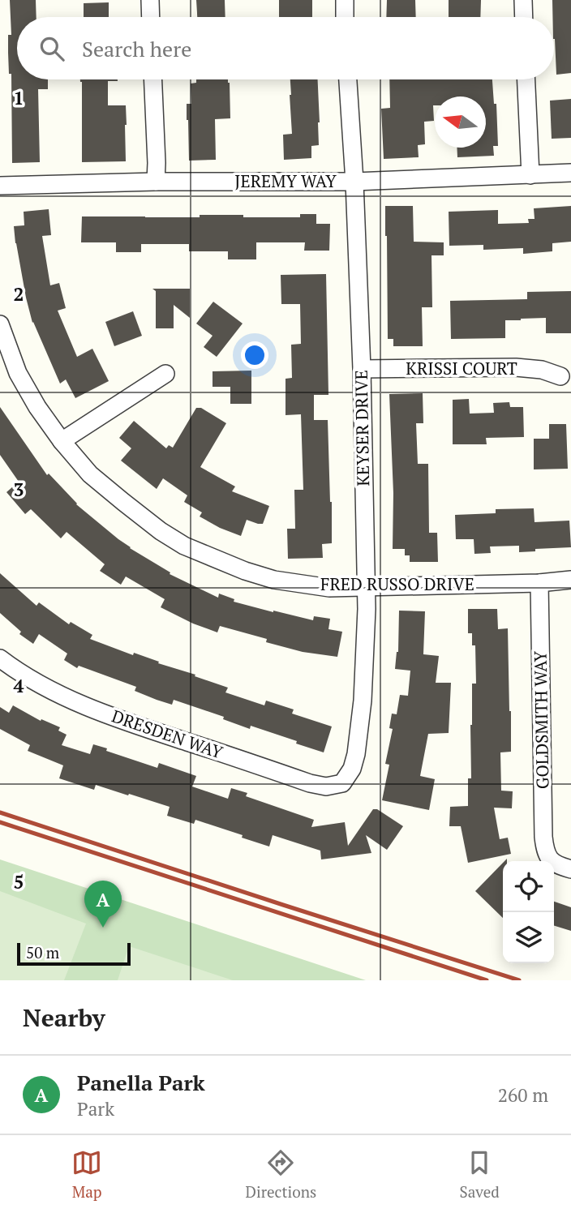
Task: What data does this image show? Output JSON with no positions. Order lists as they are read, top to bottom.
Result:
{
  "streets": {
    "street": [
      "JEREMY WAY",
      "KRISSI COURT",
      "KEYSER DRIVE",
      "FRED RUSSO DRIVE",
      "GOLDSMITH WAY",
      "DRESDEN WAY"
    ]
  },
  "crossings": [
    ["JEREMY WAY", "KEYSER DRIVE"],
    ["KRISSI COURT", "KEYSER DRIVE"],
    ["KEYSER DRIVE", "FRED RUSSO DRIVE"],
    ["KEYSER DRIVE", "DRESDEN WAY"],
    ["FRED RUSSO DRIVE", "GOLDSMITH WAY"]
  ],
  "scale_bar": "50 m",
  "north": "left",
  "page": {
    "search": "Search here",
    "pins": "A",
    "scale": "50 m",
    "heading": "Nearby",
    "list": [
      {
        "mark": "A",
        "name": "Panella Park",
        "note": "Park",
        "value": "260 m"
      }
    ],
    "nav": ["Map", "Directions", "Saved"]
  },
  "grid": {
    "rows": [
      "1",
      "2",
      "3",
      "4",
      "5"
    ]
  }
}
